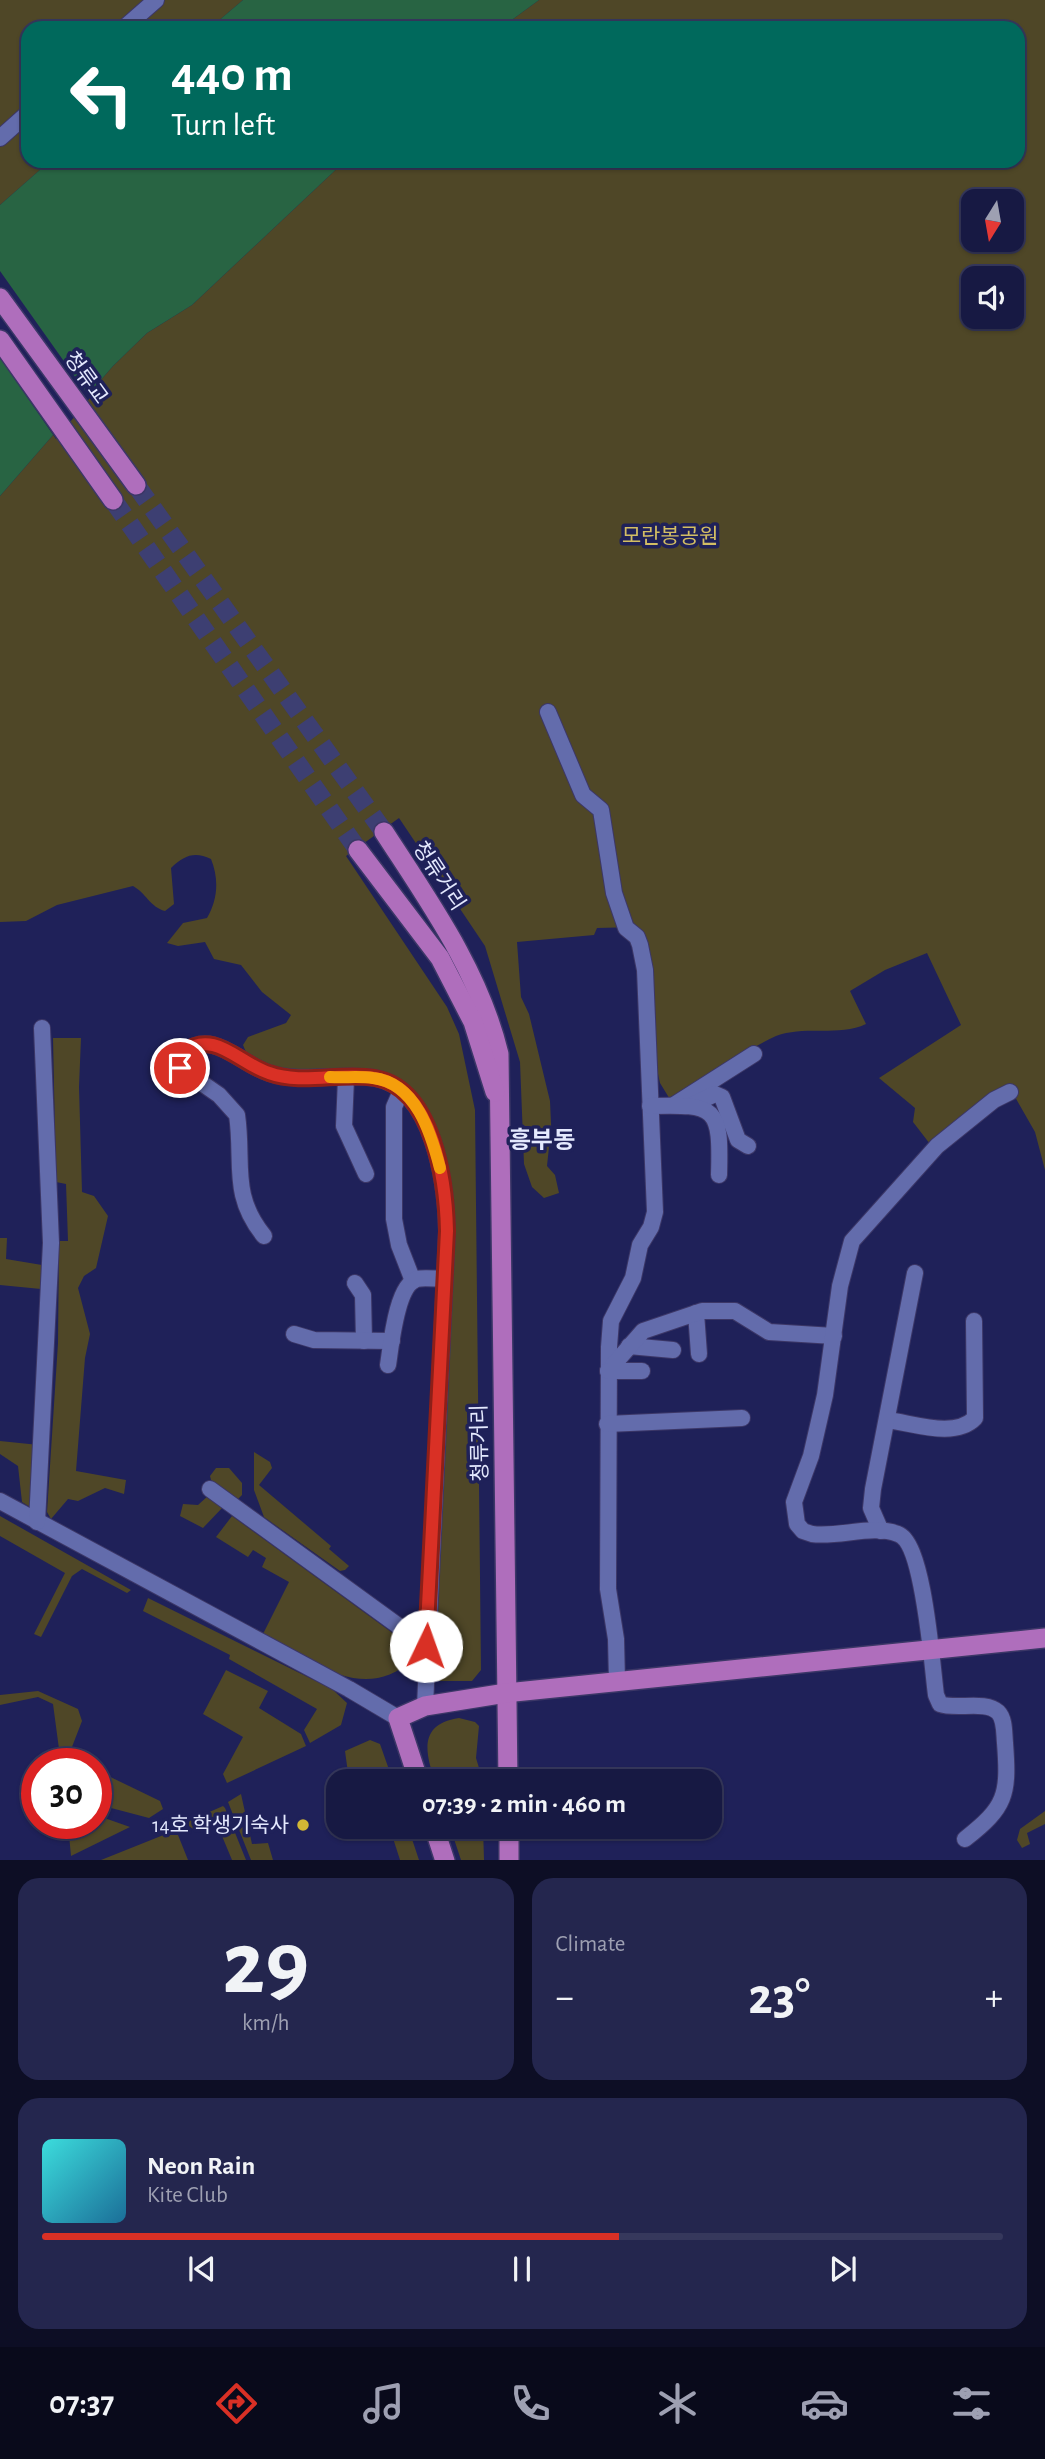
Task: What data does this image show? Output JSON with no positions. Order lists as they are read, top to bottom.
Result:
{
  "streets": {
    "main road": ["청류교", "청류거리"]
  },
  "districts": ["흥부동"],
  "parks": ["모란봉공원"],
  "places": ["14호 학생기숙사"],
  "north": "bottom",
  "page": {
    "turn": ["440 m", "Turn left"],
    "limit": "30",
    "trip": "07:39 · 2 min · 460 m",
    "tile": [
      ["29", "km/h"],
      "Climate"
    ],
    "heat": ["−", "23°", "+"],
    "song": ["Neon Rain", "Kite Club"],
    "tabs": "07:37"
  }
}
